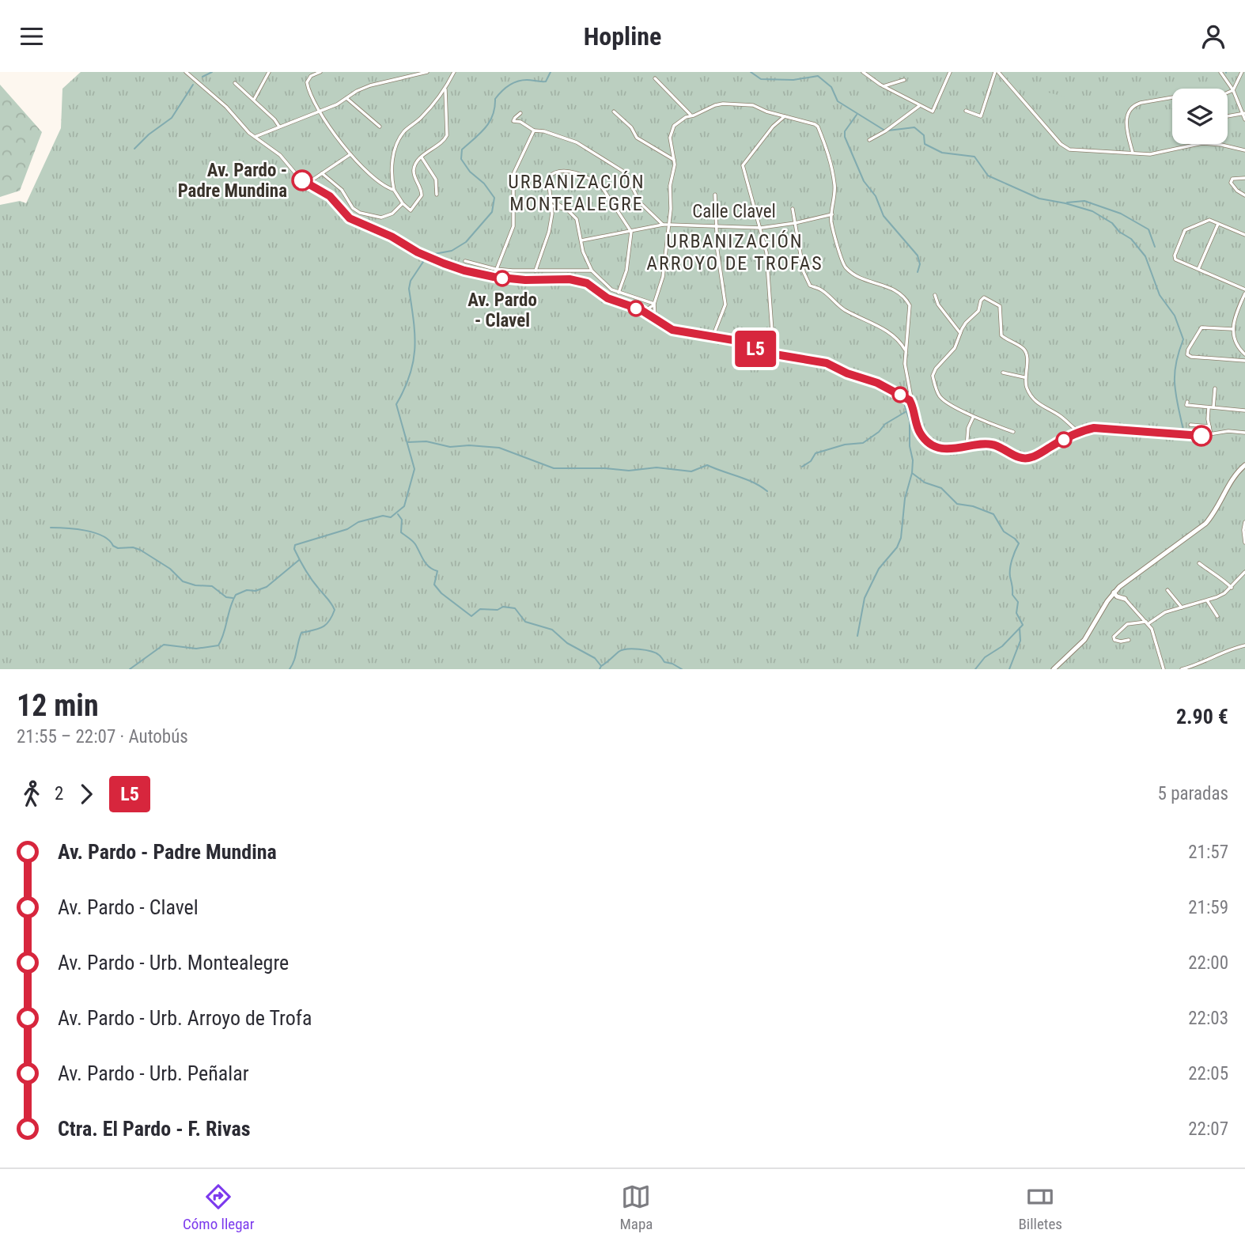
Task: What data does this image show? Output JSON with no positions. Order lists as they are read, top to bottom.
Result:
{
  "streets": {
    "street": ["Calle Clavel"]
  },
  "districts": ["URBANIZACIÓN MONTEALEGRE", "URBANIZACIÓN ARROYO DE TROFAS"],
  "places": ["Av. Pardo - Padre Mundina", "Av. Pardo - Clavel"],
  "lines": ["bus line L5"],
  "page": {
    "header": "Hopline",
    "on_map": "L5",
    "heading": ["12 min", "21:55 – 22:07 · Autobús", "2.90 €"],
    "legs": ["2", "L5", "5 paradas"],
    "list": [
      {
        "name": "Av. Pardo - Padre Mundina",
        "value": "21:57"
      },
      {
        "name": "Av. Pardo - Clavel",
        "value": "21:59"
      },
      {
        "name": "Av. Pardo - Urb. Montealegre",
        "value": "22:00"
      },
      {
        "name": "Av. Pardo - Urb. Arroyo de Trofa",
        "value": "22:03"
      },
      {
        "name": "Av. Pardo - Urb. Peñalar",
        "value": "22:05"
      },
      {
        "name": "Ctra. El Pardo - F. Rivas",
        "value": "22:07"
      }
    ],
    "tabs": ["Cómo llegar", "Mapa", "Billetes"]
  }
}
